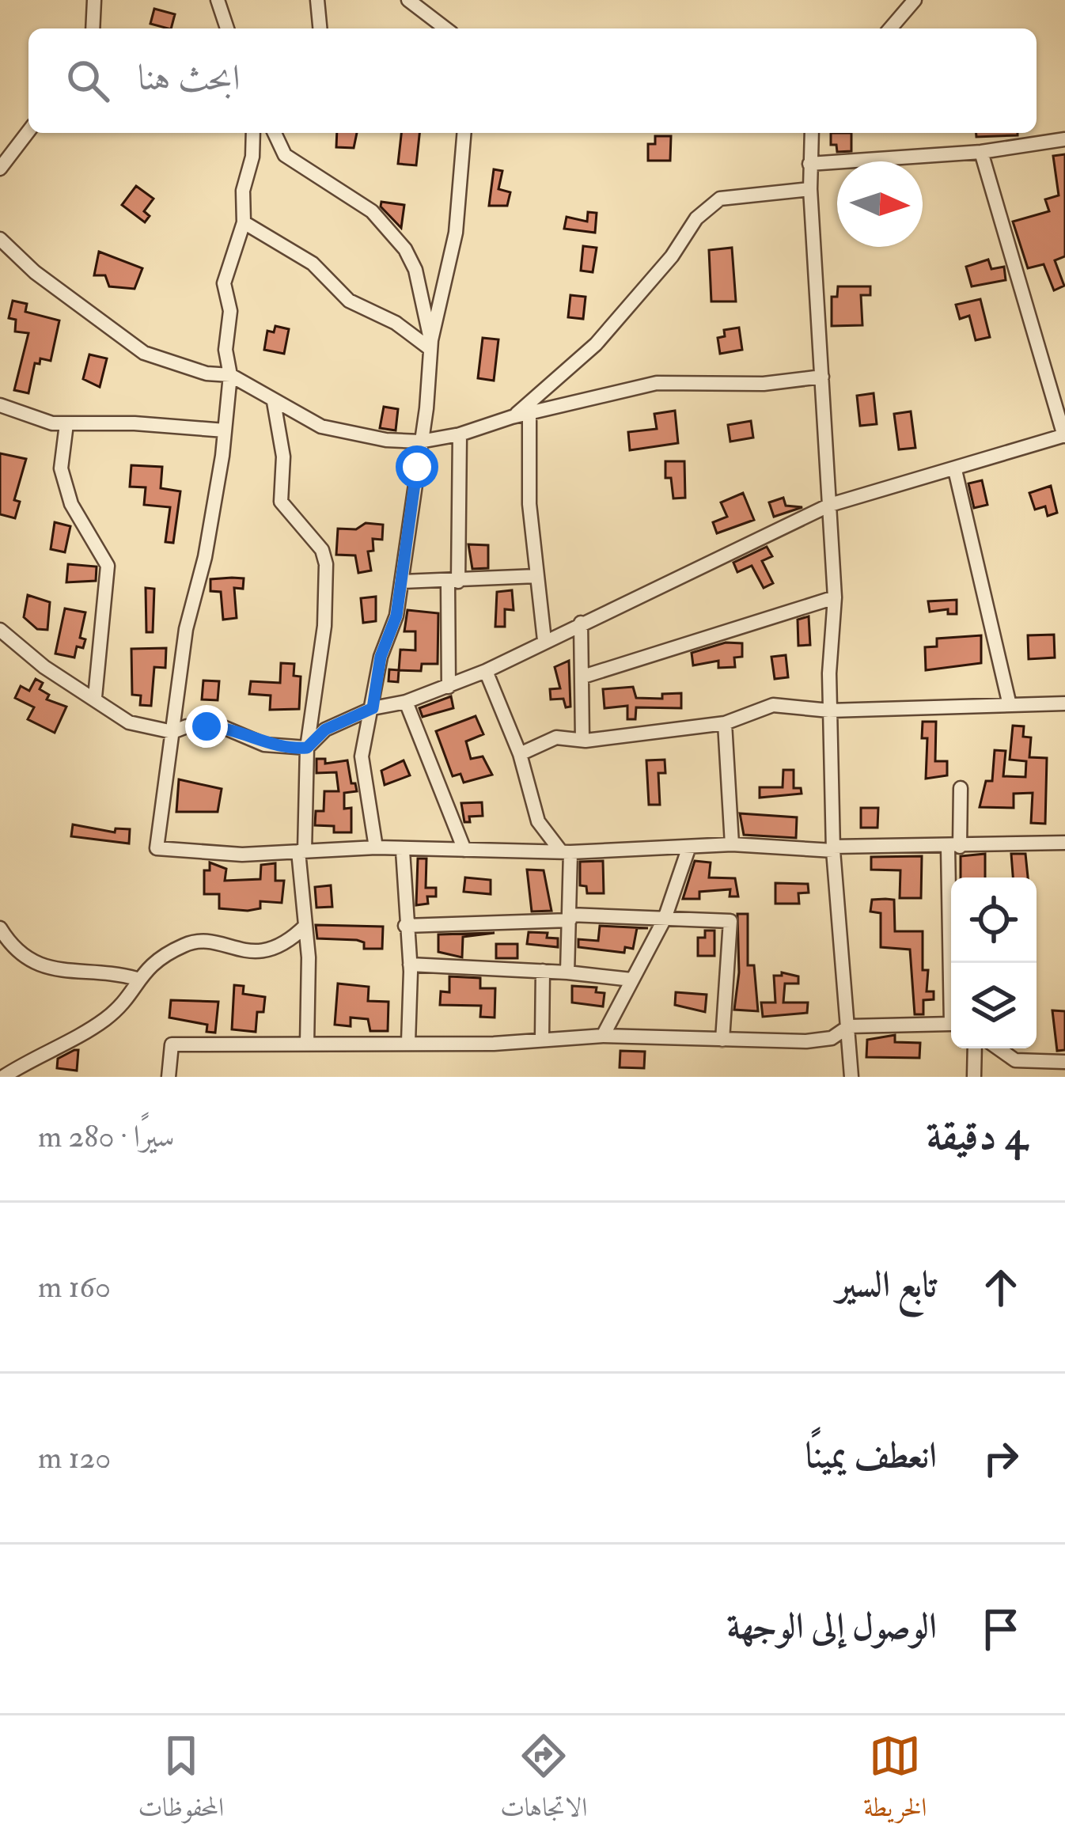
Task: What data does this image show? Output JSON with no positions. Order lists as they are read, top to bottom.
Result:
{
  "north": "right",
  "page": {
    "search": "ابحث هنا",
    "heading": ["4 دقيقة", "سيرًا · 280 m"],
    "list": [
      ["تابع السير", "160 m"],
      ["انعطف يمينًا", "120 m"],
      "الوصول إلى الوجهة"
    ],
    "nav": ["الخريطة", "الاتجاهات", "المحفوظات"]
  }
}
